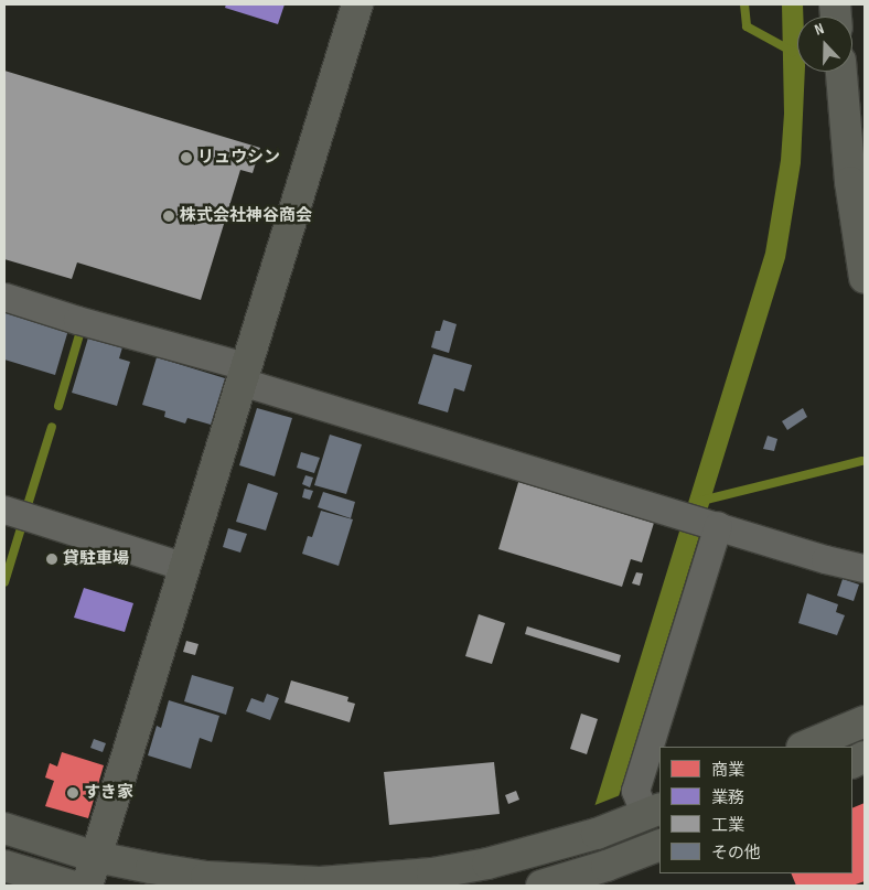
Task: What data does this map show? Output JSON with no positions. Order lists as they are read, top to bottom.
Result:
{
  "places": [
    "リュウシン",
    "株式会社神谷商会",
    "貸駐車場",
    "すき家"
  ],
  "legend": [
    "商業",
    "業務",
    "工業",
    "その他"
  ],
  "north": "top"
}
